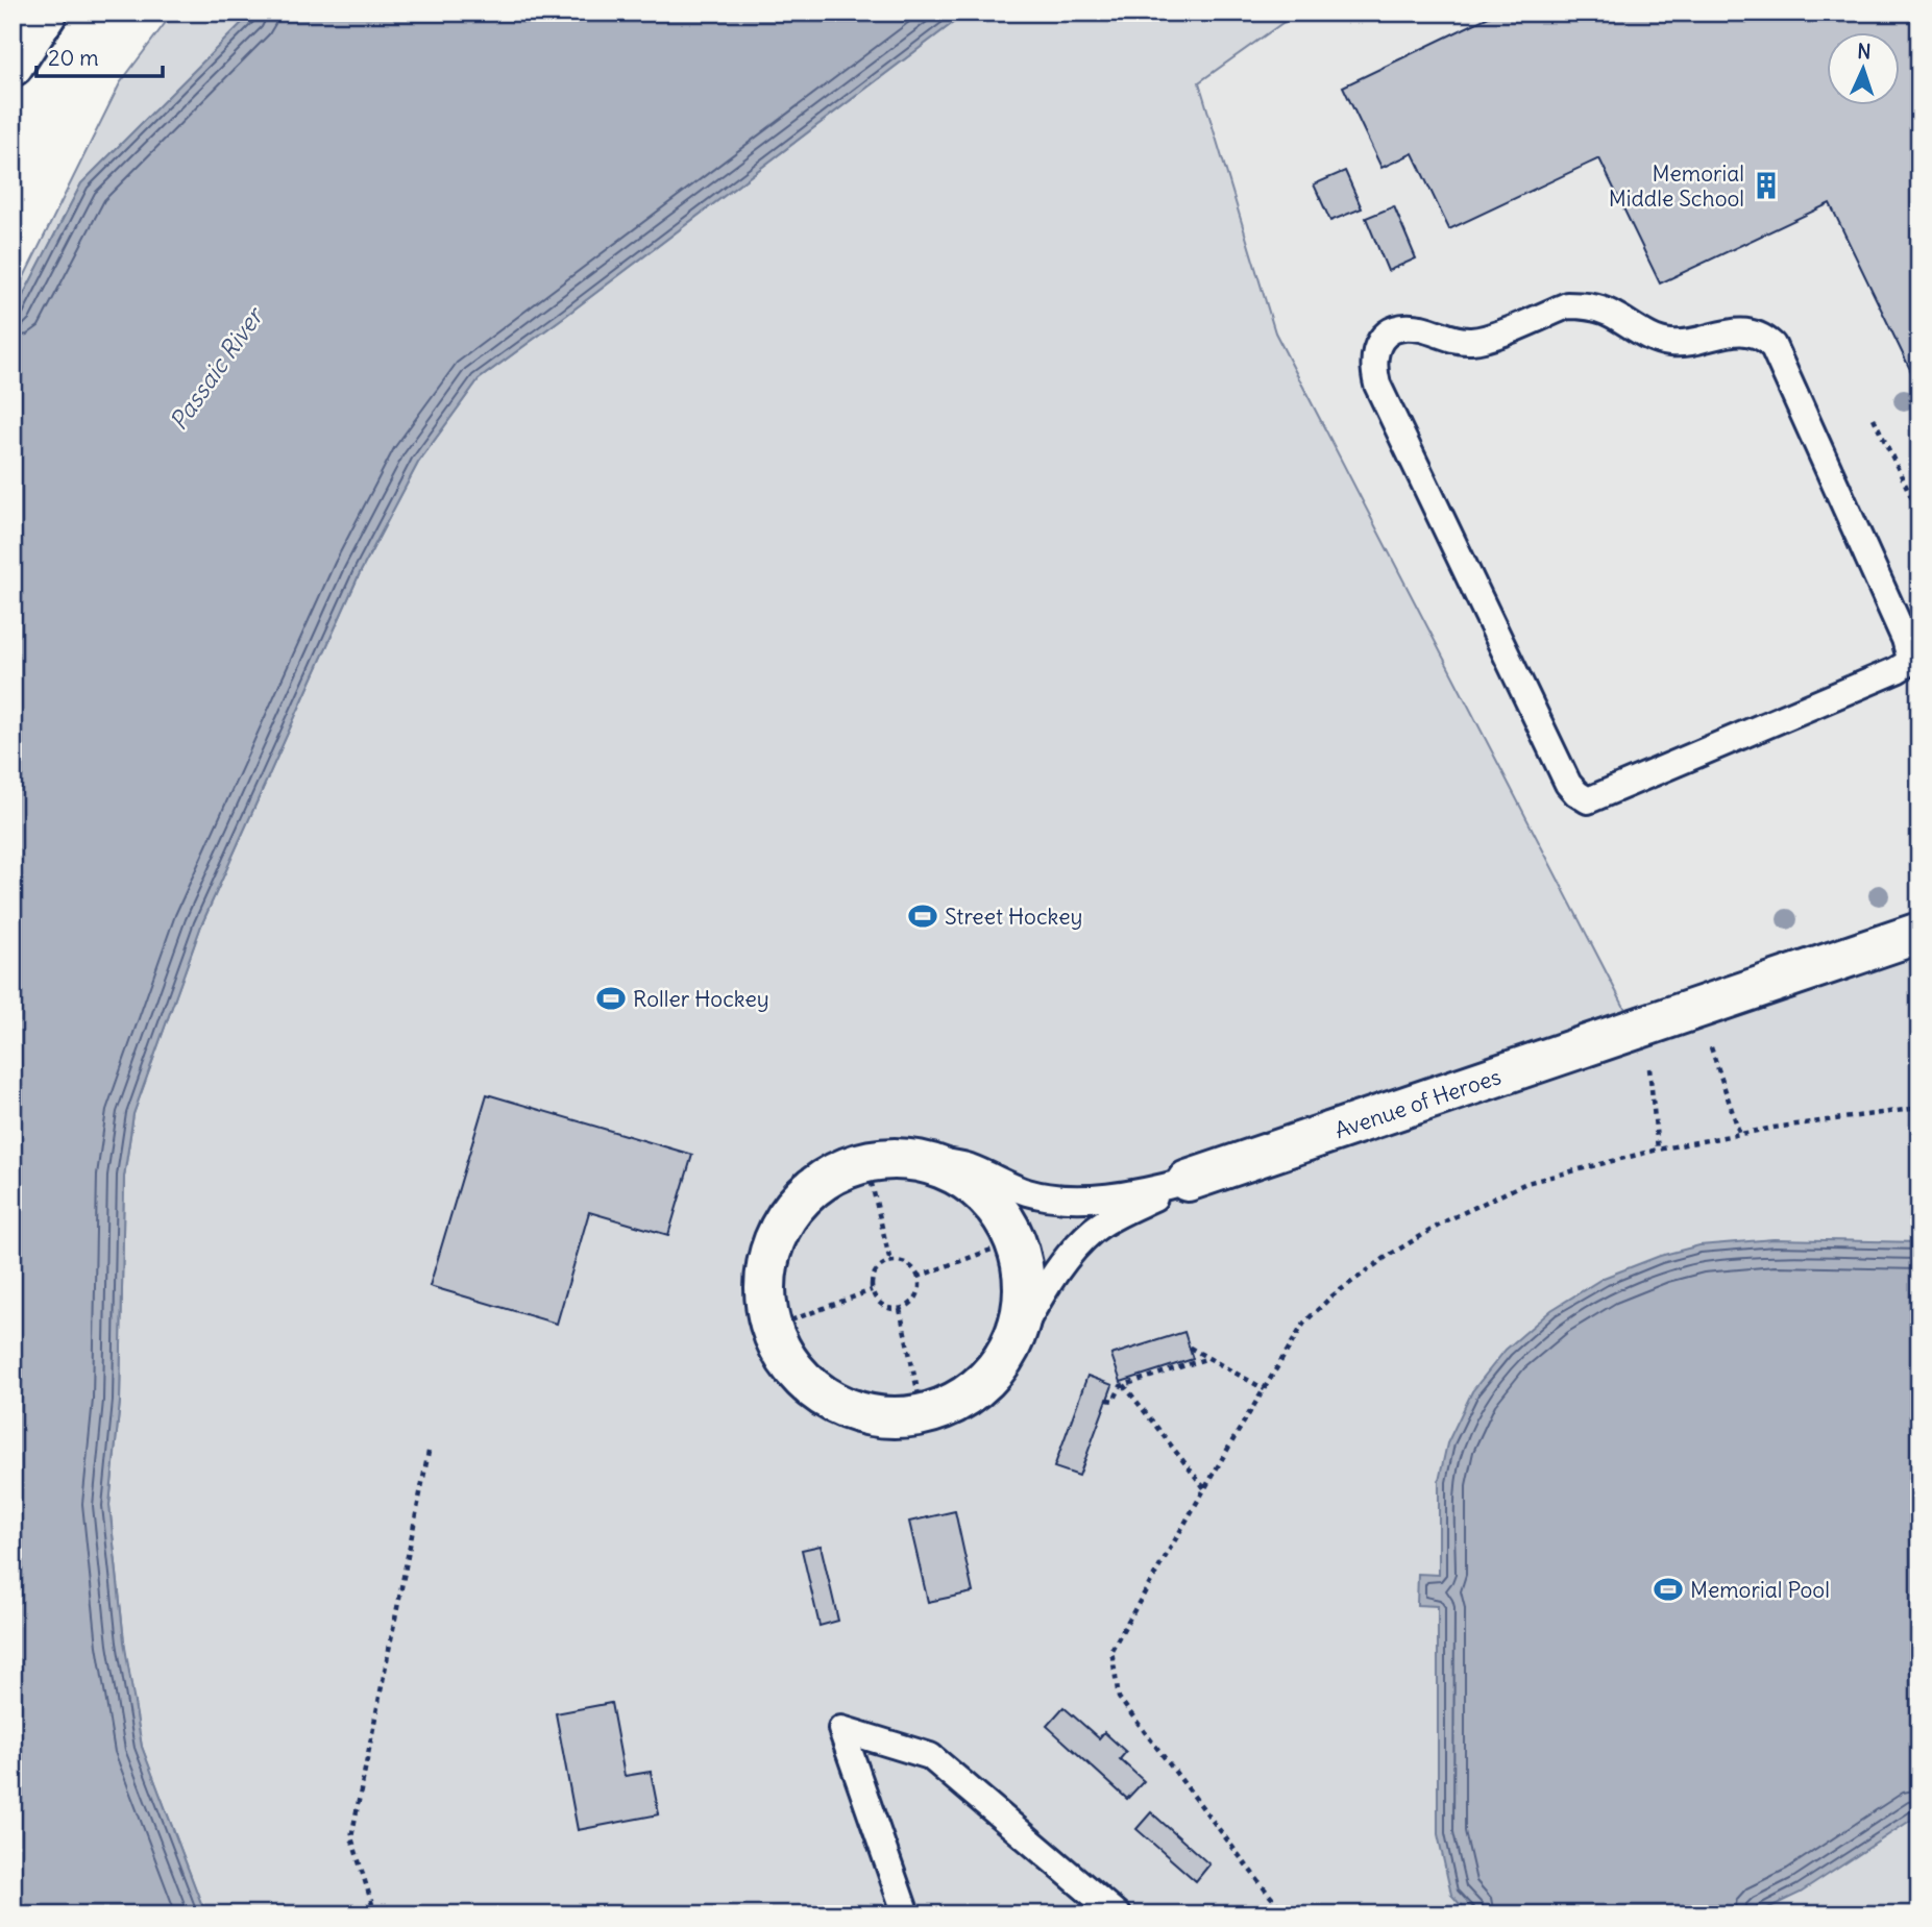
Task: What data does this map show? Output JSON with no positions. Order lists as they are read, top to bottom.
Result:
{
  "streets": {
    "street": ["Avenue of Heroes"]
  },
  "water": ["Passaic River"],
  "places": {
    "building": ["Memorial Middle School"],
    "sports": ["Street Hockey", "Roller Hockey", "Memorial Pool"]
  },
  "scale_bar": "20 m",
  "north": "top"
}
